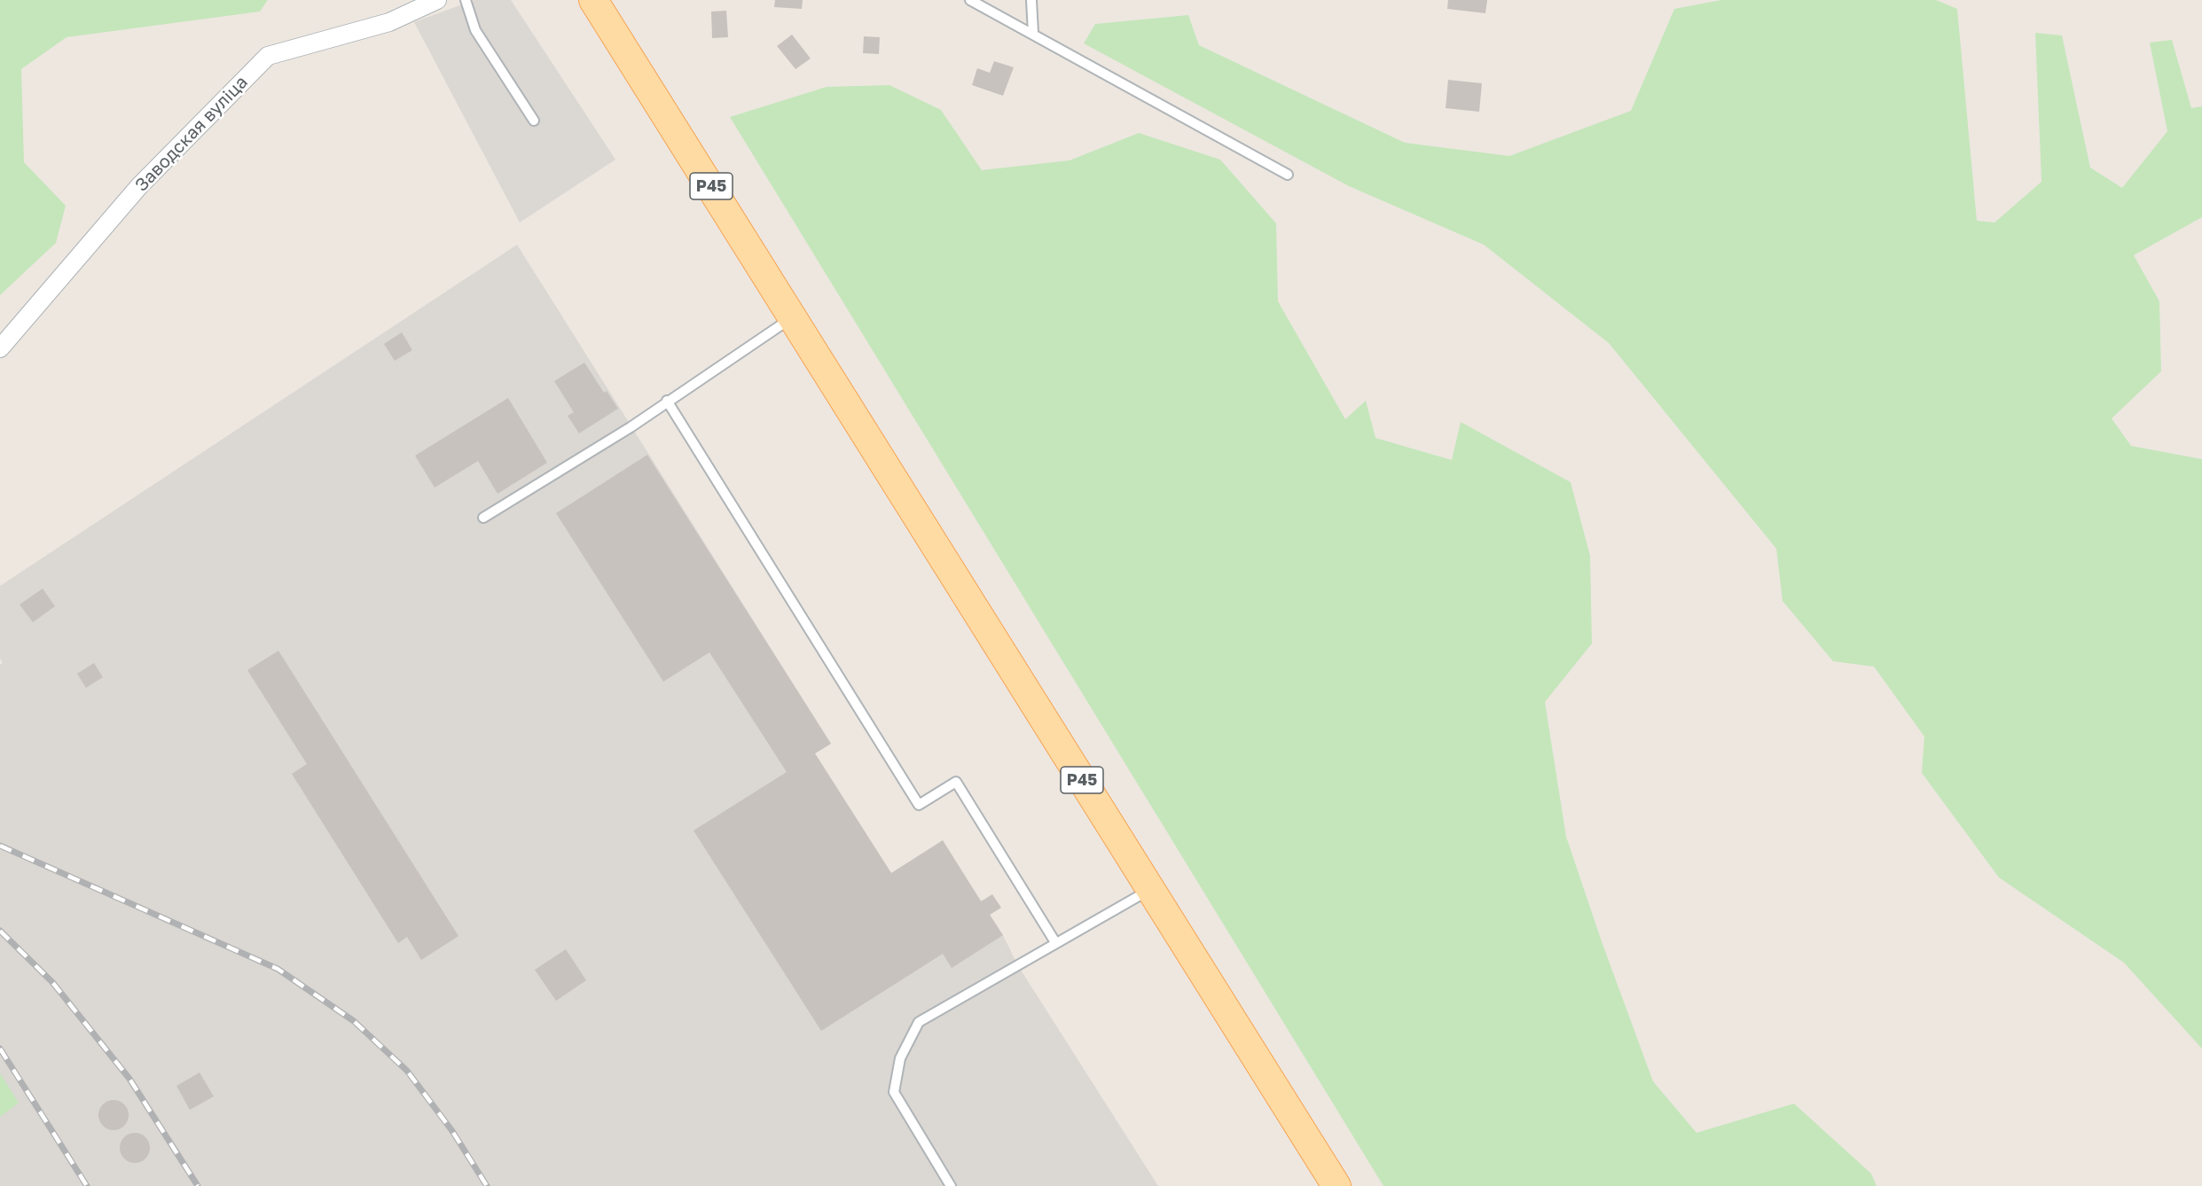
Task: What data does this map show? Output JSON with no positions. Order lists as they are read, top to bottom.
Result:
{
  "streets": {
    "main road": ["Р45"],
    "street": ["Заводская вуліца"]
  }
}
